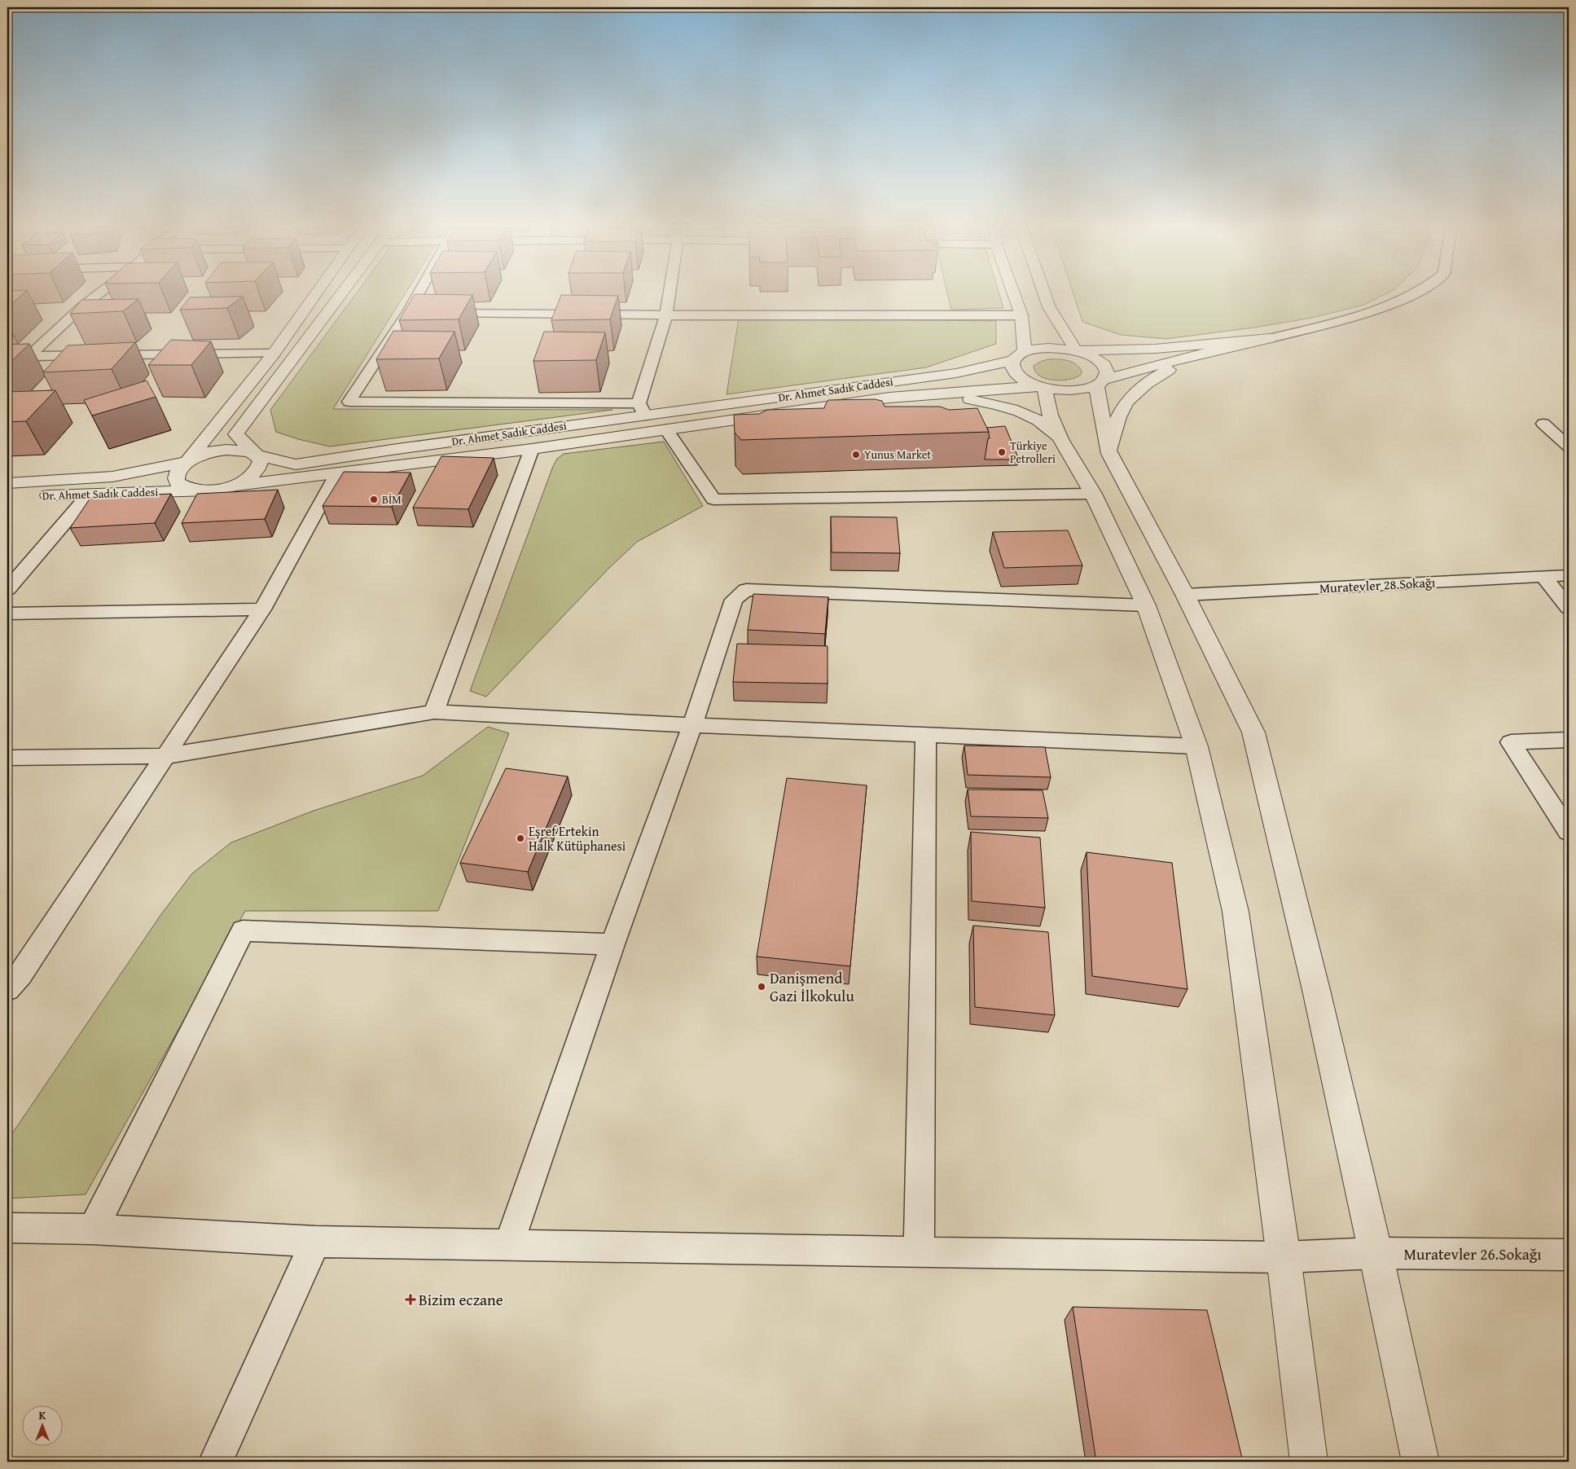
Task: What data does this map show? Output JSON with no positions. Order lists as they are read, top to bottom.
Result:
{
  "streets": {
    "street": ["Dr. Ahmet Sadık Caddesi", "Muratevler 28.Sokağı", "Muratevler 26.Sokağı"]
  },
  "places": {
    "other": [
      "Türkiye Petrolleri",
      "Yunus Market",
      "BİM",
      "Eşref Ertekin Halk Kütüphanesi",
      "Danişmend Gazi İlkokulu"
    ],
    "health": ["Bizim eczane"]
  },
  "north": "top"
}
